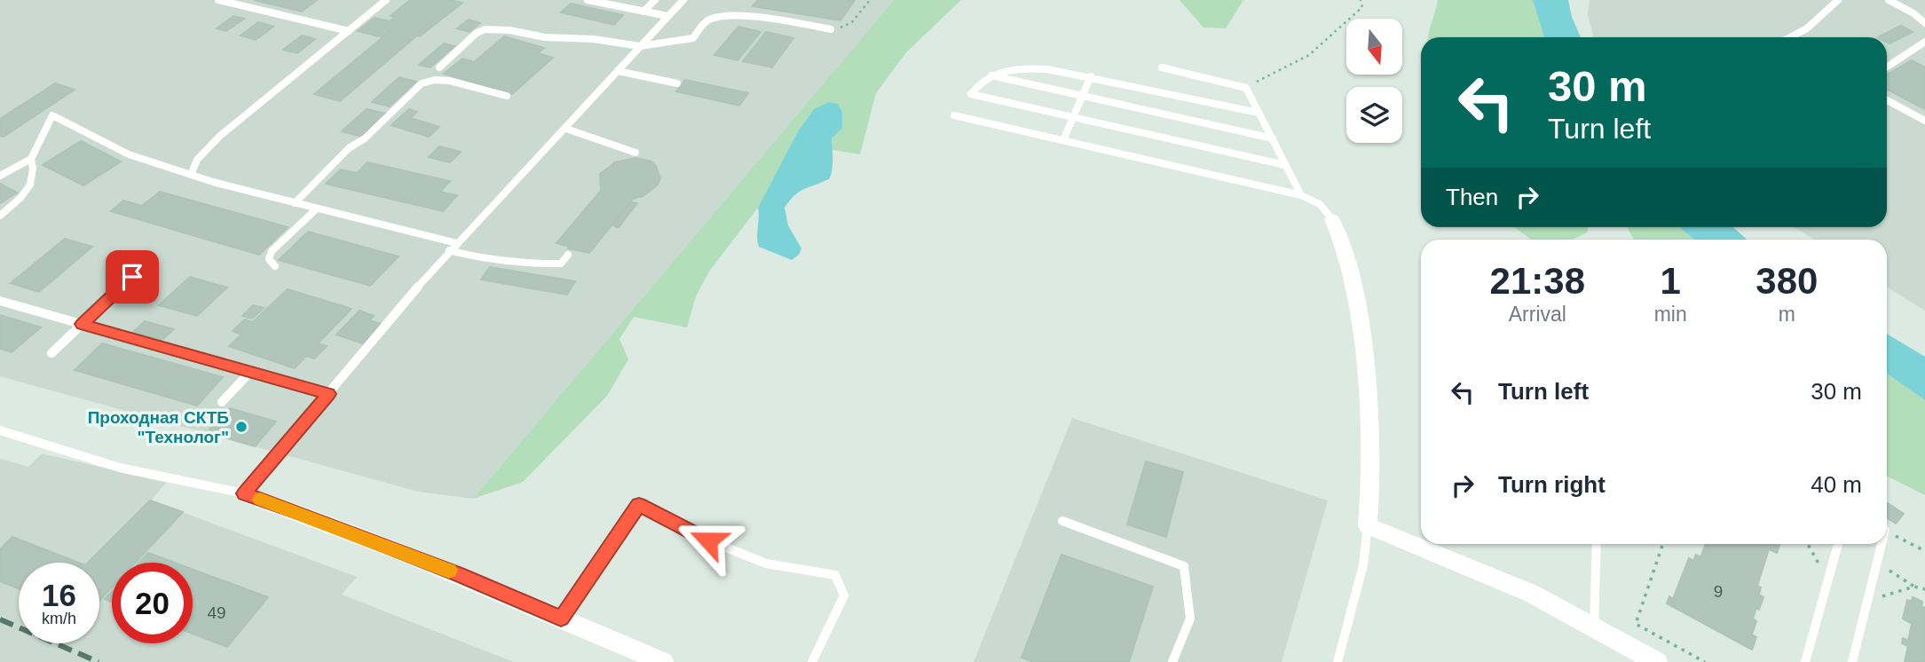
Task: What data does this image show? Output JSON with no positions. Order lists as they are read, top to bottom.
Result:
{
  "places": ["Проходная СКТБ \"Технолог\""],
  "house_numbers": ["9", "49"],
  "north": "bottom",
  "page": {
    "turn": ["30 m", "Turn left"],
    "then": "Then",
    "eta": [
      "21:38",
      "Arrival",
      "1",
      "min",
      "380",
      "m"
    ],
    "list": [
      {
        "name": "Turn left",
        "value": "30 m"
      },
      {
        "name": "Turn right",
        "value": "40 m"
      }
    ],
    "speed": "16 km/h",
    "limit": "20"
  }
}
